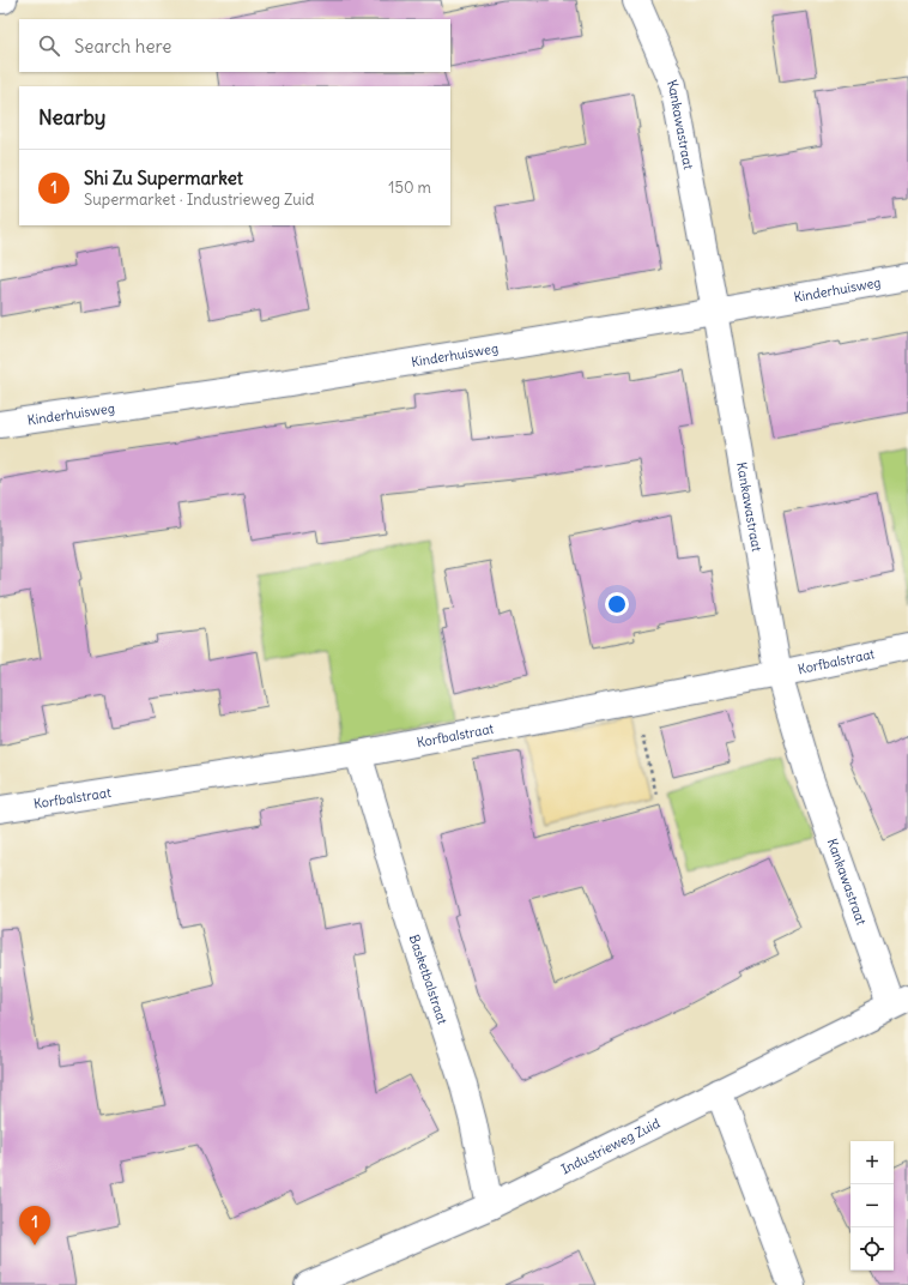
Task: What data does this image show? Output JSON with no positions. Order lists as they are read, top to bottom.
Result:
{
  "streets": {
    "street": [
      "Kankawastraat",
      "Kinderhuisweg",
      "Korfbalstraat",
      "Basketbalstraat",
      "Industrieweg Zuid"
    ]
  },
  "crossings": [
    ["Kankawastraat", "Kinderhuisweg"],
    ["Kankawastraat", "Korfbalstraat"],
    ["Kankawastraat", "Industrieweg Zuid"],
    ["Korfbalstraat", "Basketbalstraat"],
    ["Basketbalstraat", "Industrieweg Zuid"]
  ],
  "page": {
    "search": "Search here",
    "heading": "Nearby",
    "list": [
      {
        "mark": "1",
        "name": "Shi Zu Supermarket",
        "note": "Supermarket · Industrieweg Zuid",
        "value": "150 m"
      }
    ],
    "map_buttons": ["+", "−"],
    "pins": "1"
  }
}
